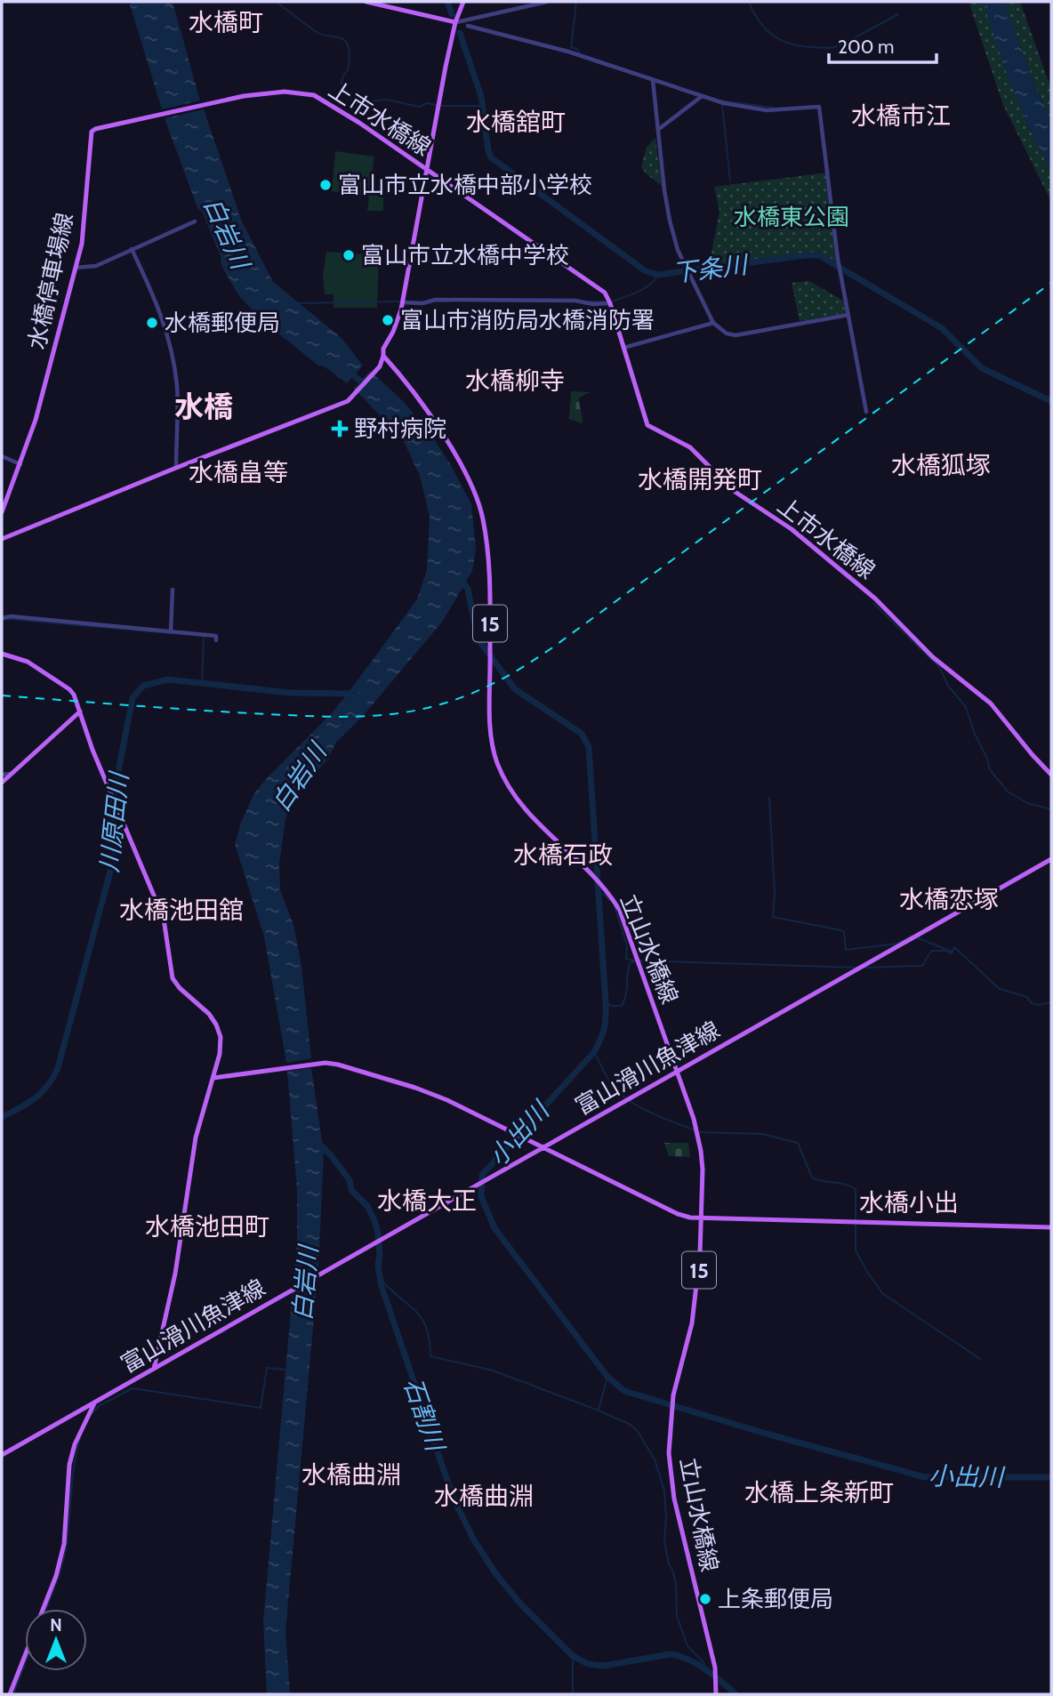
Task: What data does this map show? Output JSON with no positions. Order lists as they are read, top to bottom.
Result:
{
  "streets": {
    "main road": [
      "上市水橋線",
      "水橋停車場線",
      "15",
      "立山水橋線",
      "富山滑川魚津線"
    ]
  },
  "crossings": [
    ["上市水橋線", "水橋停車場線"],
    ["立山水橋線", "富山滑川魚津線"]
  ],
  "districts": [
    "水橋町",
    "水橋市江",
    "水橋舘町",
    "水橋柳寺",
    "水橋",
    "水橋狐塚",
    "水橋畠等",
    "水橋開発町",
    "水橋石政",
    "水橋恋塚",
    "水橋池田舘",
    "水橋大正",
    "水橋小出",
    "水橋池田町",
    "水橋曲淵",
    "水橋上条新町",
    "水橋曲淵"
  ],
  "water": [
    "白岩川",
    "下条川",
    "川原田川",
    "小出川",
    "石割川"
  ],
  "parks": ["水橋東公園"],
  "places": {
    "other": [
      "富山市立水橋中部小学校",
      "富山市立水橋中学校",
      "富山市消防局水橋消防署",
      "水橋郵便局",
      "上条郵便局"
    ],
    "health": ["野村病院"]
  },
  "scale_bar": "200 m",
  "north": "top"
}
